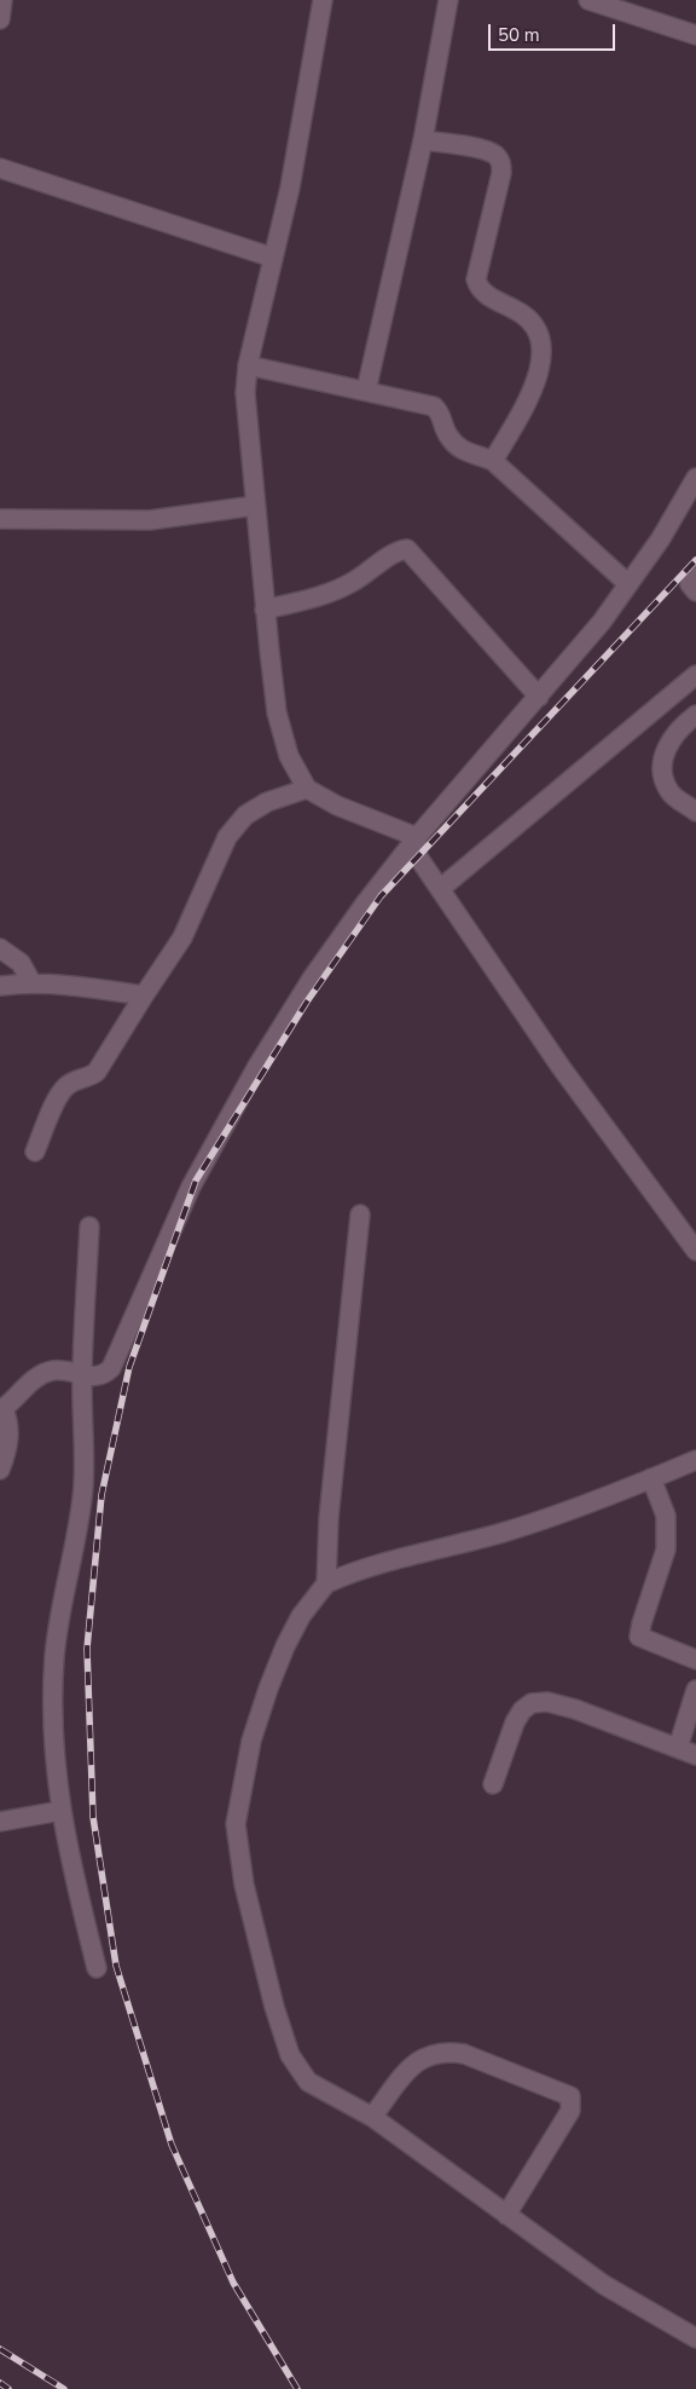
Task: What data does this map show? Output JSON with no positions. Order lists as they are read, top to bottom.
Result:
{
  "scale_bar": "50 m"
}
